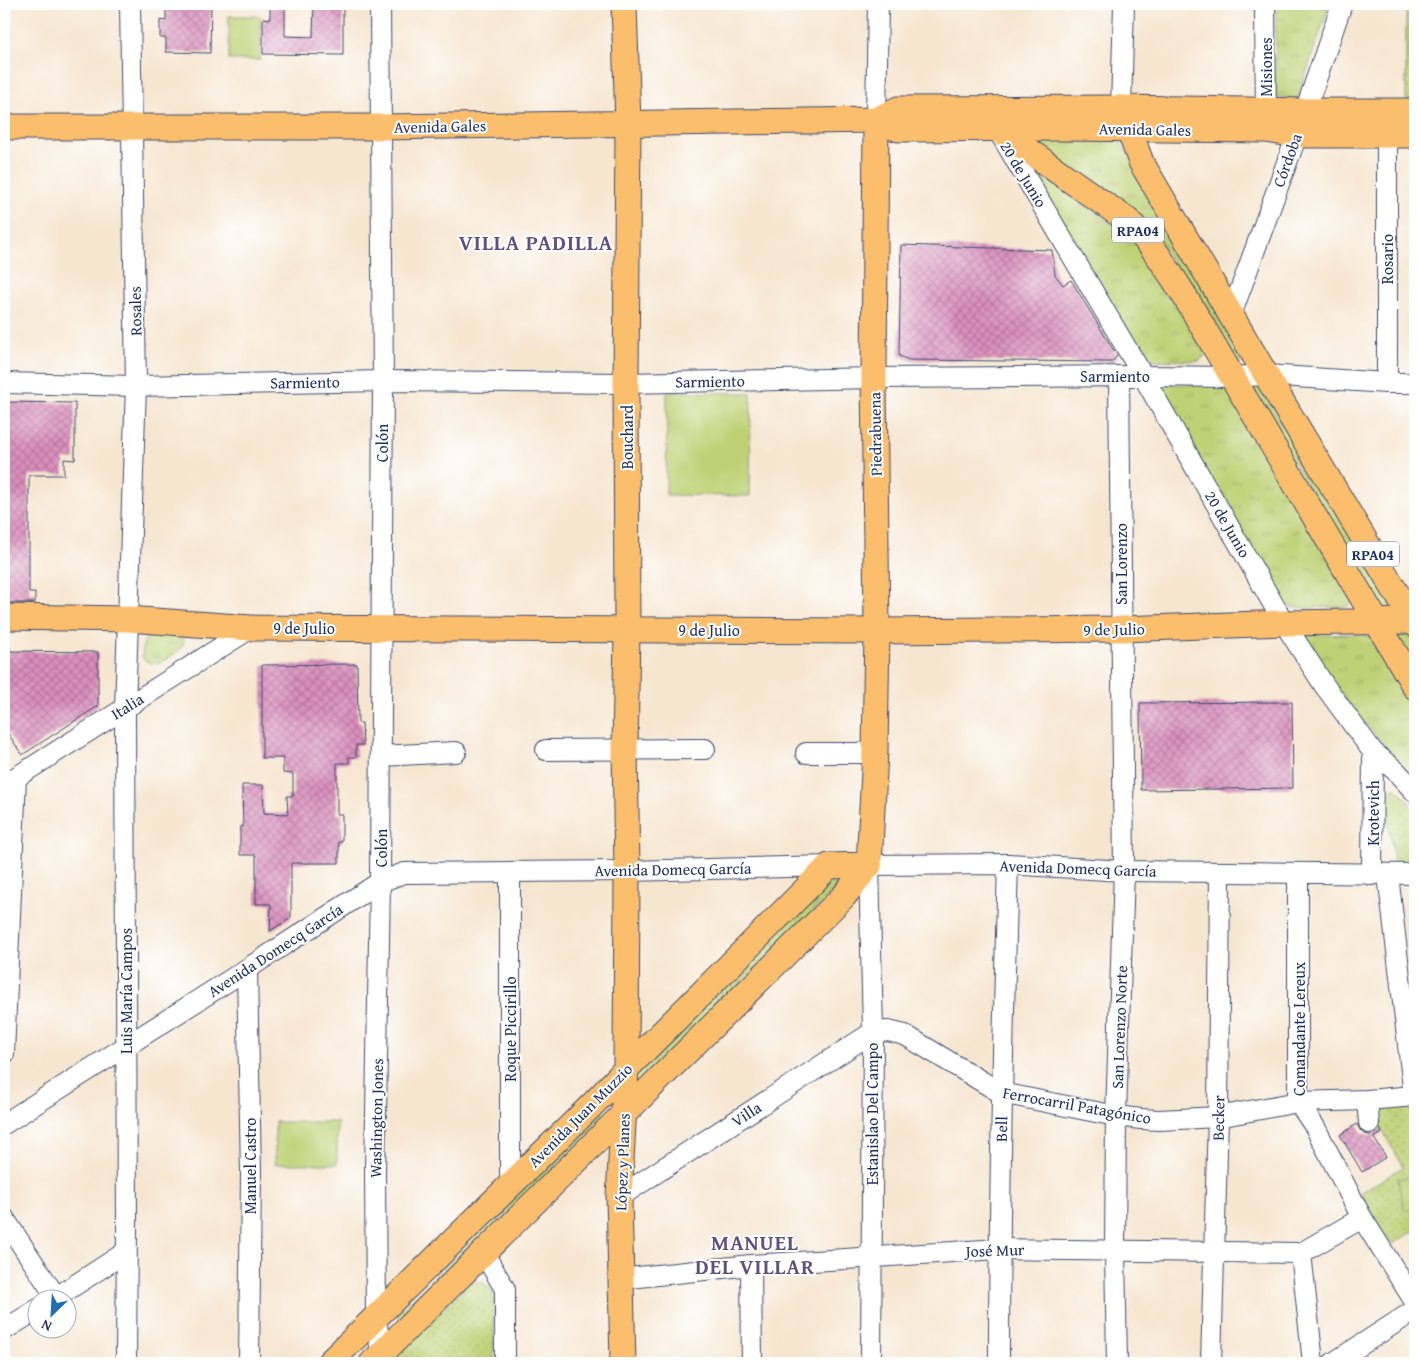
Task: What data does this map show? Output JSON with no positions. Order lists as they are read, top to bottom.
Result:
{
  "streets": {
    "main road": [
      "Avenida Gales",
      "20 de Junio",
      "RPA04",
      "Piedrabuena",
      "Bouchard",
      "9 de Julio",
      "Avenida Domecq García",
      "Avenida Juan Muzzio",
      "López y Planes"
    ],
    "street": [
      "Misiones",
      "Córdoba",
      "Rosario",
      "Rosales",
      "Sarmiento",
      "Colón",
      "San Lorenzo",
      "Italia",
      "Krotevich",
      "Luis María Campos",
      "San Lorenzo Norte",
      "Roque Piccirillo",
      "Comandante Lereux",
      "Ferrocarril Patagónico",
      "Villa",
      "Estanislao Del Campo",
      "Washington Jones",
      "Becker",
      "Bell",
      "Manuel Castro",
      "José Mur"
    ]
  },
  "crossings": [
    ["Misiones", "Avenida Gales"],
    ["Avenida Gales", "Córdoba"],
    ["Avenida Gales", "20 de Junio"],
    ["Avenida Gales", "RPA04"],
    ["Avenida Gales", "Rosario"],
    ["Avenida Gales", "Rosales"],
    ["Avenida Gales", "Piedrabuena"],
    ["Avenida Gales", "Bouchard"],
    ["Avenida Gales", "Colón"],
    ["Córdoba", "RPA04"],
    ["20 de Junio", "Sarmiento"],
    ["20 de Junio", "9 de Julio"],
    ["20 de Junio", "Krotevich"],
    ["RPA04", "Sarmiento"],
    ["RPA04", "9 de Julio"],
    ["Rosario", "Sarmiento"],
    ["Rosales", "Sarmiento"],
    ["Rosales", "9 de Julio"],
    ["Rosales", "Luis María Campos"],
    ["Sarmiento", "Piedrabuena"],
    ["Sarmiento", "Bouchard"],
    ["Sarmiento", "Colón"],
    ["Sarmiento", "San Lorenzo"],
    ["Piedrabuena", "9 de Julio"],
    ["Piedrabuena", "Avenida Domecq García"],
    ["Piedrabuena", "Estanislao Del Campo"],
    ["Piedrabuena", "Avenida Juan Muzzio"],
    ["Bouchard", "9 de Julio"],
    ["Bouchard", "Avenida Domecq García"],
    ["Bouchard", "López y Planes"],
    ["Colón", "9 de Julio"],
    ["Colón", "Avenida Domecq García"],
    ["Colón", "Washington Jones"],
    ["San Lorenzo", "9 de Julio"],
    ["San Lorenzo", "Avenida Domecq García"],
    ["San Lorenzo", "San Lorenzo Norte"],
    ["9 de Julio", "Italia"],
    ["9 de Julio", "Luis María Campos"],
    ["Italia", "Luis María Campos"],
    ["Krotevich", "Avenida Domecq García"],
    ["Krotevich", "Ferrocarril Patagónico"],
    ["Avenida Domecq García", "Luis María Campos"],
    ["Avenida Domecq García", "San Lorenzo Norte"],
    ["Avenida Domecq García", "Roque Piccirillo"],
    ["Avenida Domecq García", "Comandante Lereux"],
    ["Avenida Domecq García", "Estanislao Del Campo"],
    ["Avenida Domecq García", "Avenida Juan Muzzio"],
    ["Avenida Domecq García", "Washington Jones"],
    ["Avenida Domecq García", "Becker"],
    ["Avenida Domecq García", "Bell"],
    ["Avenida Domecq García", "López y Planes"],
    ["Avenida Domecq García", "Manuel Castro"],
    ["San Lorenzo Norte", "Ferrocarril Patagónico"],
    ["San Lorenzo Norte", "José Mur"],
    ["Roque Piccirillo", "Avenida Juan Muzzio"],
    ["Comandante Lereux", "Ferrocarril Patagónico"],
    ["Ferrocarril Patagónico", "Villa"],
    ["Ferrocarril Patagónico", "Estanislao Del Campo"],
    ["Ferrocarril Patagónico", "Becker"],
    ["Ferrocarril Patagónico", "Bell"],
    ["Villa", "Estanislao Del Campo"],
    ["Villa", "López y Planes"],
    ["Estanislao Del Campo", "Avenida Juan Muzzio"],
    ["Estanislao Del Campo", "José Mur"],
    ["Avenida Juan Muzzio", "Washington Jones"],
    ["Avenida Juan Muzzio", "López y Planes"],
    ["Becker", "José Mur"],
    ["Bell", "José Mur"],
    ["López y Planes", "José Mur"]
  ],
  "districts": ["VILLA PADILLA", "MANUEL DEL VILLAR"],
  "north": "bottom left"
}
